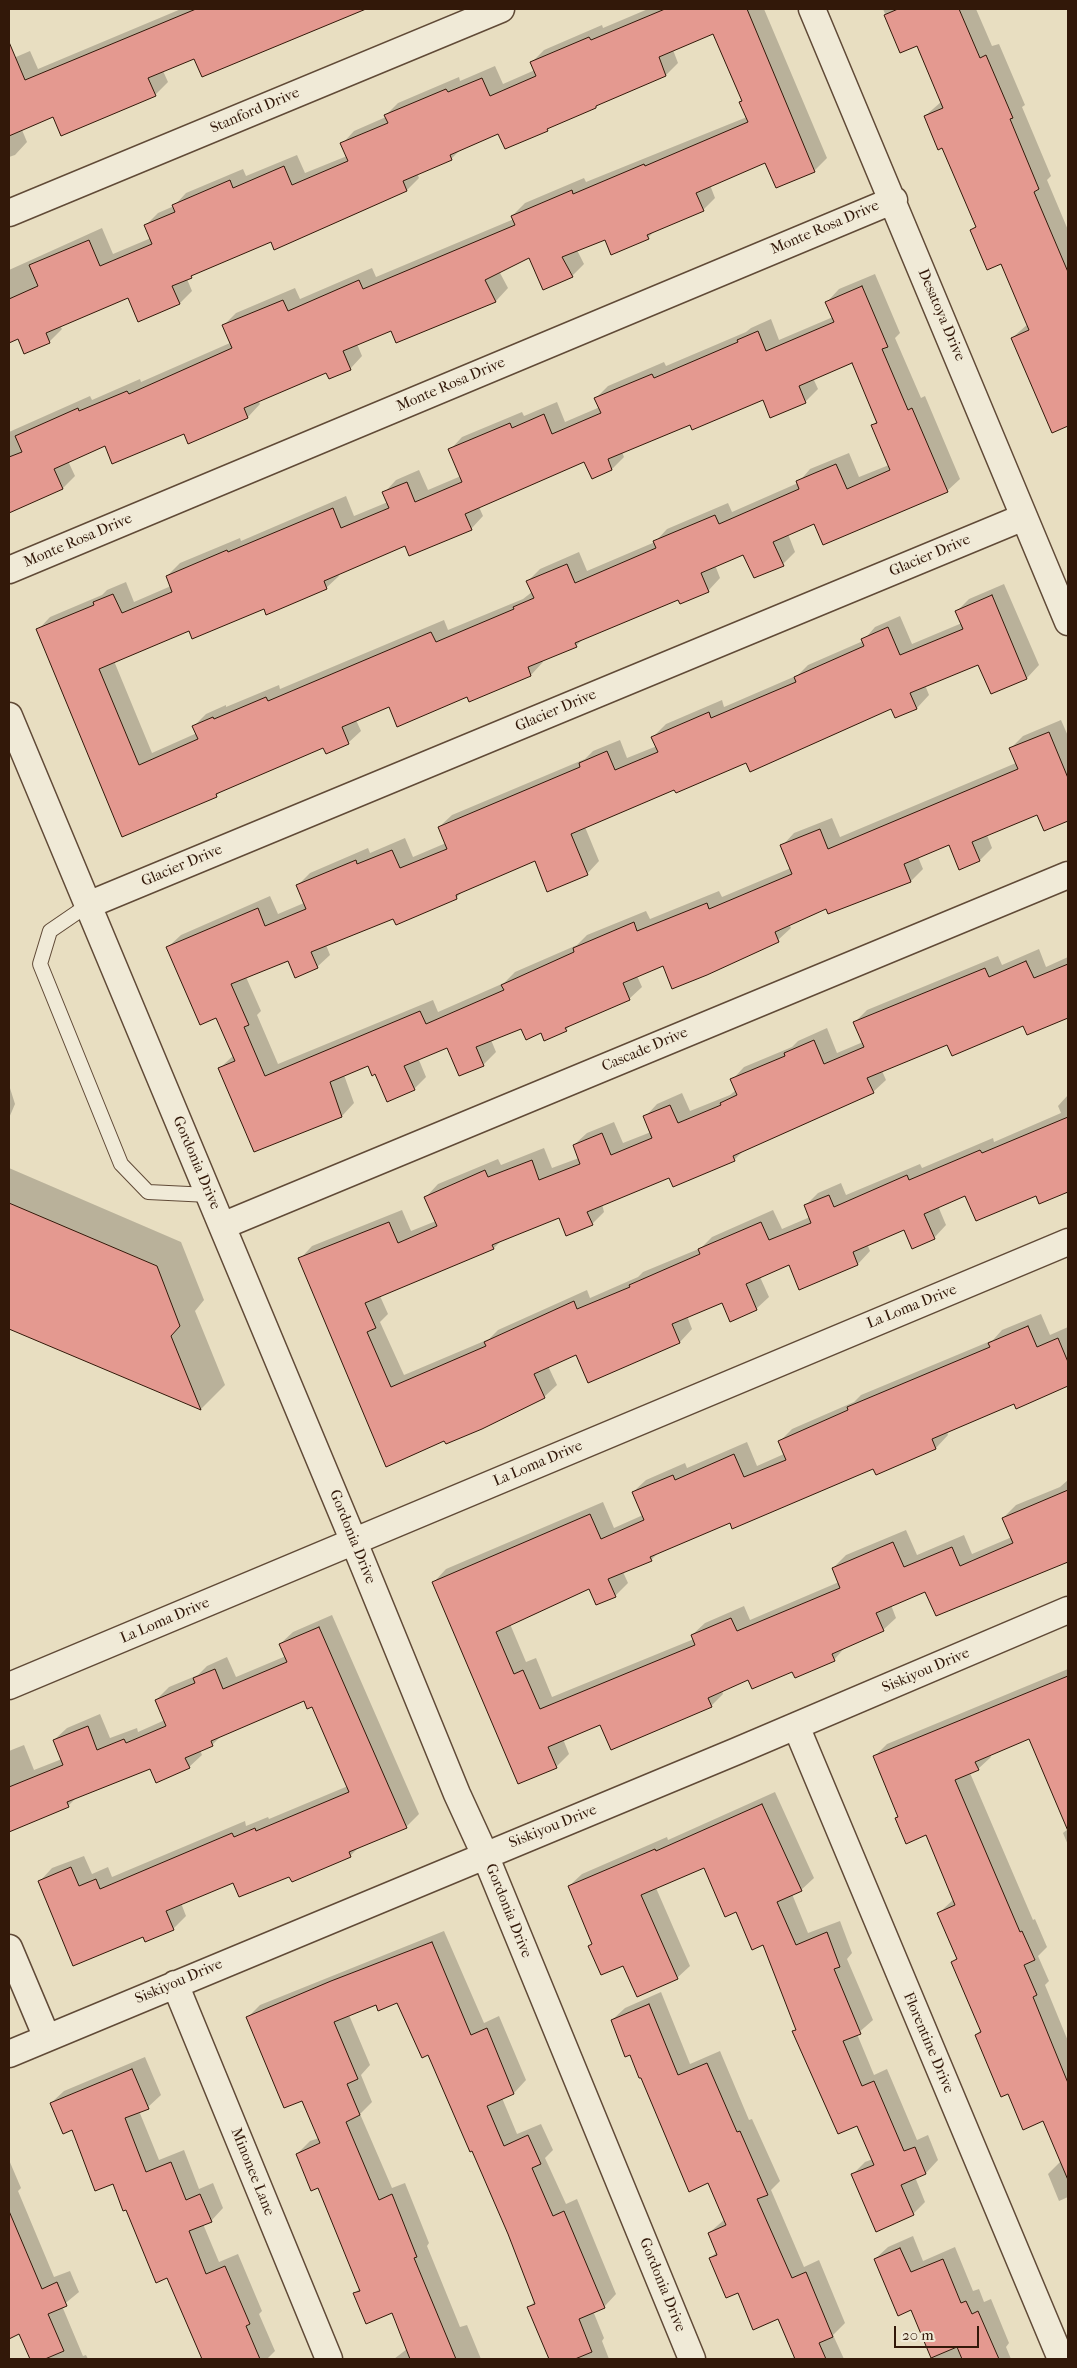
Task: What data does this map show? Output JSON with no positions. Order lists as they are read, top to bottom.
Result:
{
  "streets": {
    "street": [
      "Stanford Drive",
      "Monte Rosa Drive",
      "Desatoya Drive",
      "Glacier Drive",
      "Cascade Drive",
      "Gordonia Drive",
      "La Loma Drive",
      "Siskiyou Drive",
      "Florentine Drive",
      "Minonee Lane"
    ]
  },
  "crossings": [
    ["Monte Rosa Drive", "Desatoya Drive"],
    ["Desatoya Drive", "Glacier Drive"],
    ["Glacier Drive", "Gordonia Drive"],
    ["Cascade Drive", "Gordonia Drive"],
    ["Gordonia Drive", "La Loma Drive"],
    ["Gordonia Drive", "Siskiyou Drive"],
    ["Siskiyou Drive", "Florentine Drive"],
    ["Siskiyou Drive", "Minonee Lane"]
  ],
  "scale_bar": "20 m"
}
